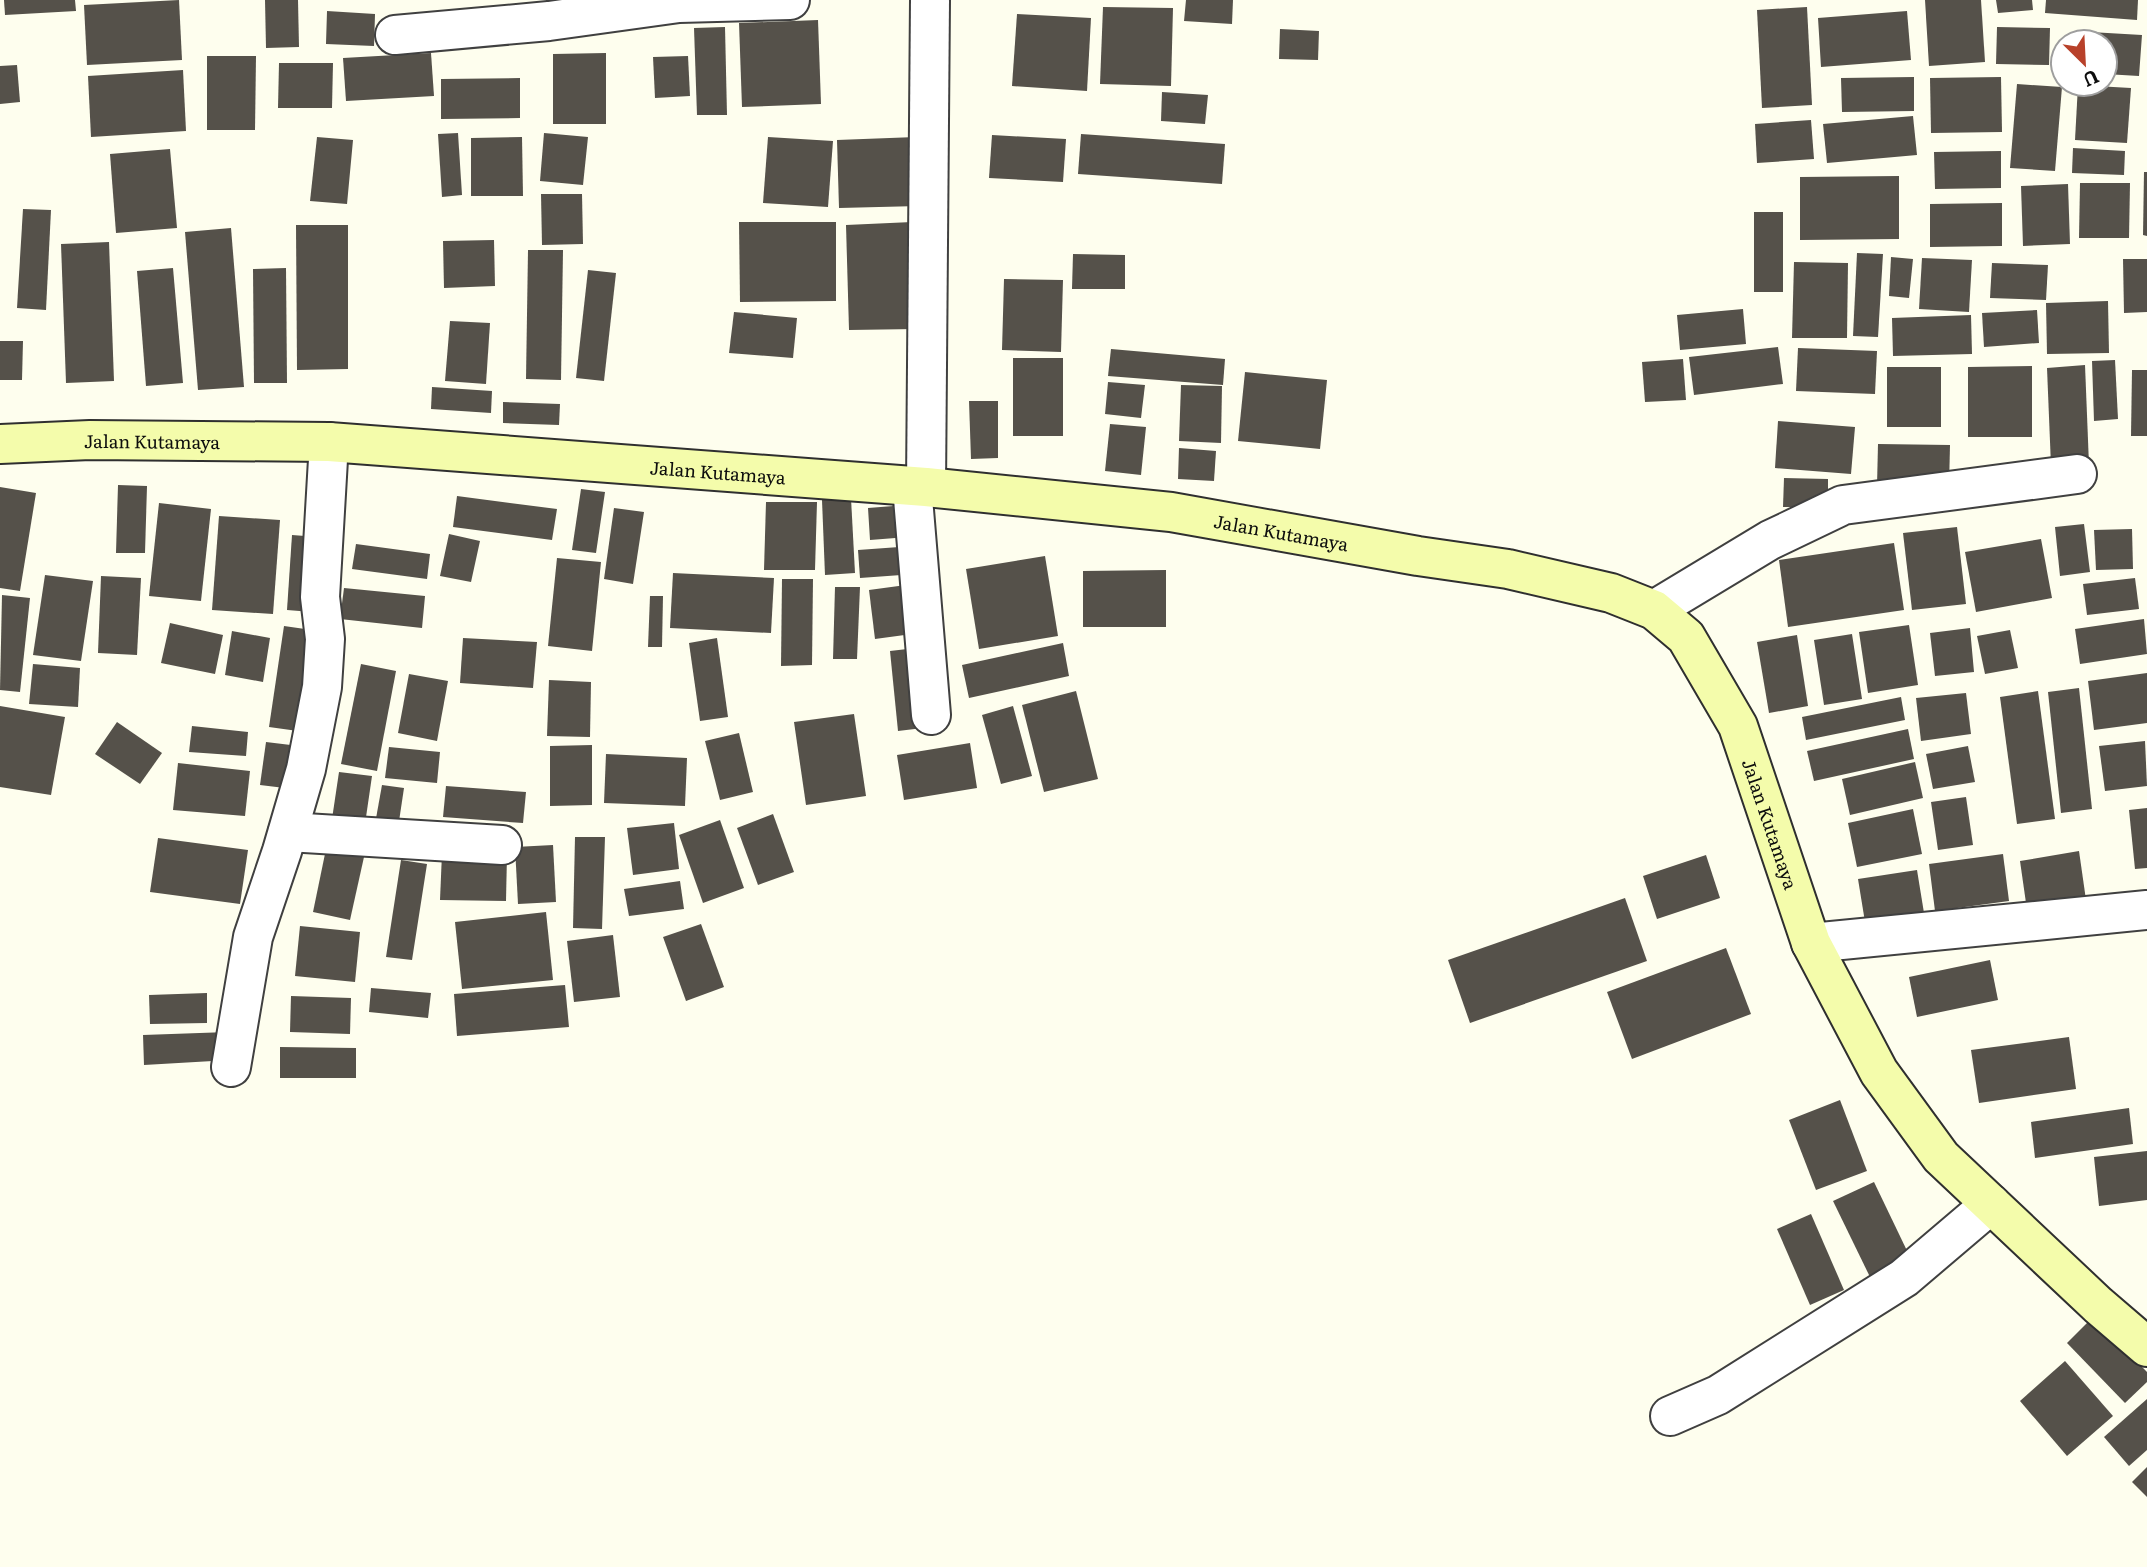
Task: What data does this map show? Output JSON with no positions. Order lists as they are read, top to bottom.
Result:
{
  "streets": {
    "main road": ["Jalan Kutamaya"]
  },
  "north": "bottom right"
}
